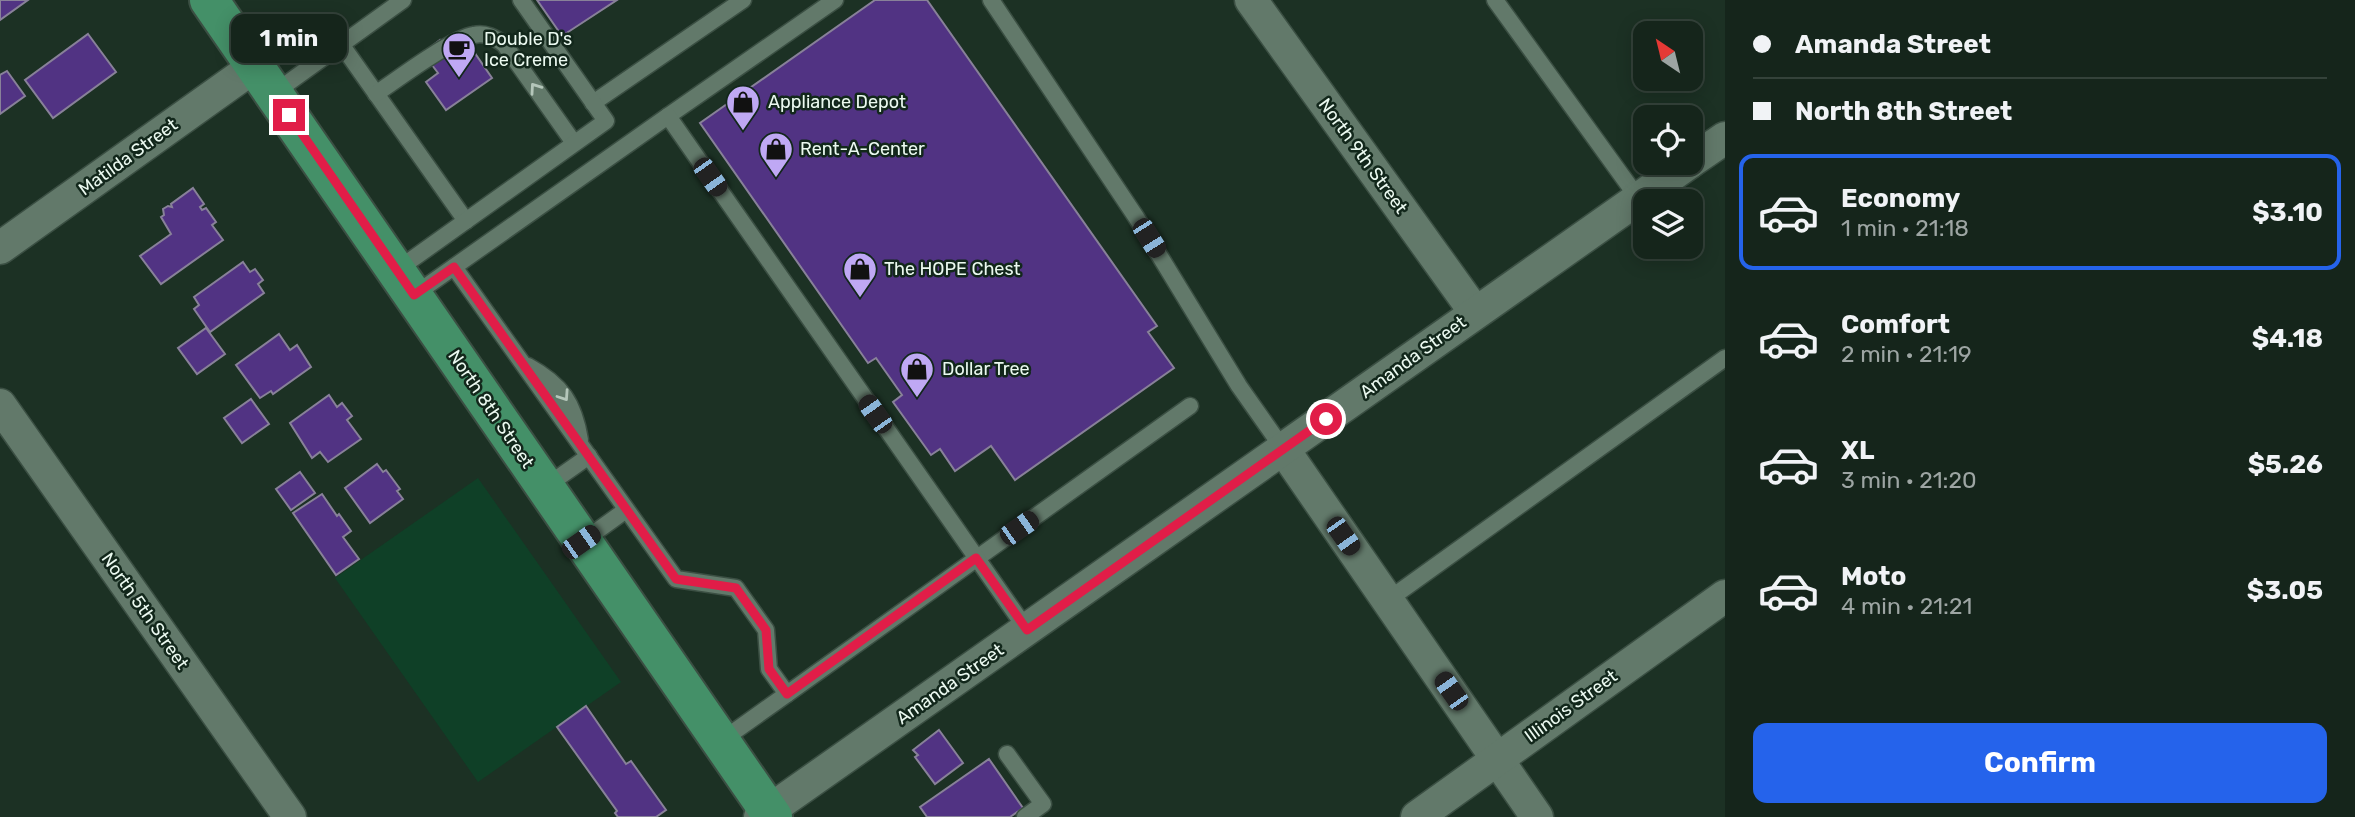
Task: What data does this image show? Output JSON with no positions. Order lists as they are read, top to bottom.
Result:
{
  "streets": {
    "main road": ["North 8th Street"],
    "street": [
      "North 9th Street",
      "Matilda Street",
      "Amanda Street",
      "North 5th Street",
      "Illinois Street"
    ]
  },
  "crossings": [
    ["North 9th Street", "Amanda Street"],
    ["Matilda Street", "North 8th Street"],
    ["Amanda Street", "North 8th Street"]
  ],
  "places": {
    "cafe": ["Double D's Ice Creme"],
    "shop": [
      "Appliance Depot",
      "Rent-A-Center",
      "The HOPE Chest",
      "Dollar Tree"
    ]
  },
  "north": "top left",
  "page": {
    "banner": ["Amanda Street", "North 8th Street"],
    "bubble": "1 min",
    "list": [
      {
        "name": "Economy",
        "note": "1 min · 21:18",
        "value": "$3.10"
      },
      {
        "name": "Comfort",
        "note": "2 min · 21:19",
        "value": "$4.18"
      },
      {
        "name": "XL",
        "note": "3 min · 21:20",
        "value": "$5.26"
      },
      {
        "name": "Moto",
        "note": "4 min · 21:21",
        "value": "$3.05"
      }
    ],
    "buttons": "Confirm"
  }
}
